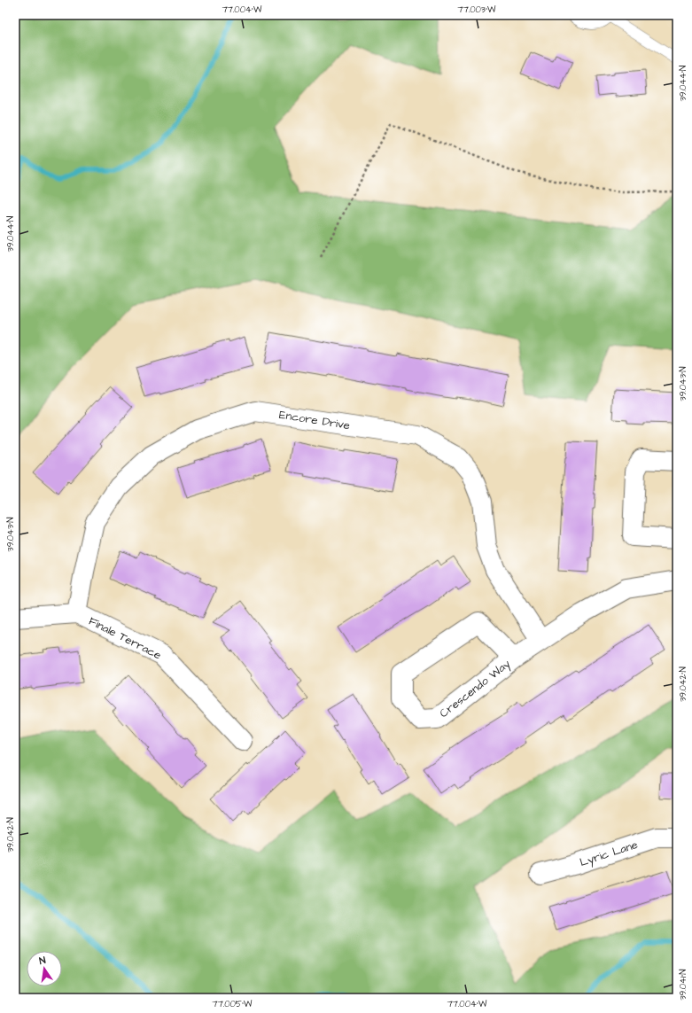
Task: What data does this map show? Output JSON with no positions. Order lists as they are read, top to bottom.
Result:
{
  "streets": {
    "street": [
      "Encore Drive",
      "Finale Terrace",
      "Crescendo Way",
      "Lyric Lane"
    ]
  },
  "crossings": [
    ["Encore Drive", "Finale Terrace"],
    ["Encore Drive", "Crescendo Way"]
  ],
  "north": "top",
  "coordinates": [
    "77.004°W",
    "77.003°W",
    "39.044°N",
    "39.043°N",
    "39.042°N",
    "39.041°N",
    "77.005°W"
  ]
}
